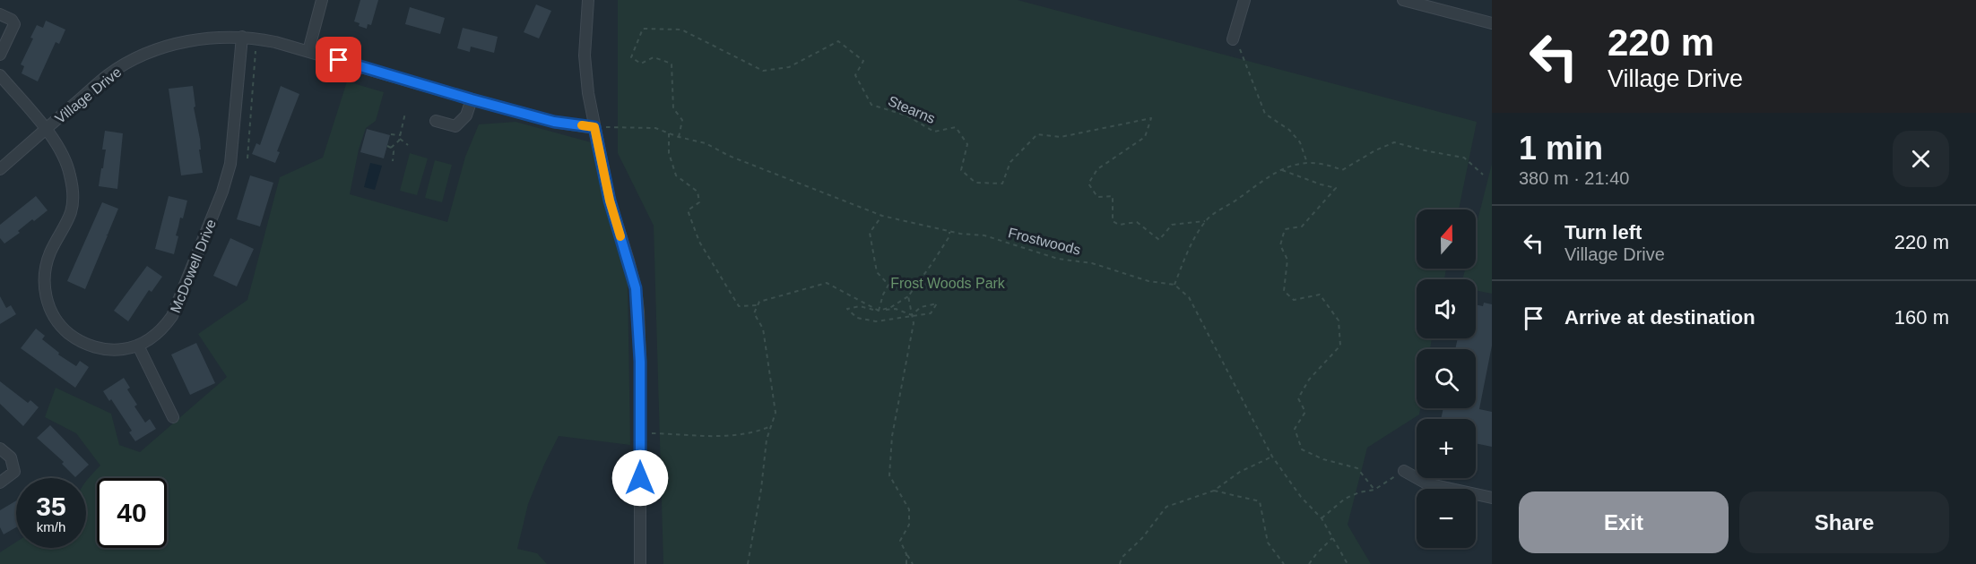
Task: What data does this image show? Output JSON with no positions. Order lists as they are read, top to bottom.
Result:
{
  "streets": {
    "street": ["Village Drive", "McDowell Drive"],
    "path": ["Stearns", "Frostwoods"]
  },
  "crossings": [
    ["Village Drive", "Frostwoods"],
    ["Village Drive", "McDowell Drive"],
    ["Stearns", "Frostwoods"]
  ],
  "parks": ["Frost Woods Park"],
  "north": "top",
  "page": {
    "turn": ["220 m", "Village Drive"],
    "heading": ["1 min", "380 m · 21:40"],
    "list": [
      {
        "name": "Turn left",
        "note": "Village Drive",
        "value": "220 m"
      },
      {
        "name": "Arrive at destination",
        "value": "160 m"
      }
    ],
    "map_buttons": ["+", "−"],
    "speed": "35 km/h",
    "limit": "40",
    "buttons": ["Exit", "Share"]
  }
}
